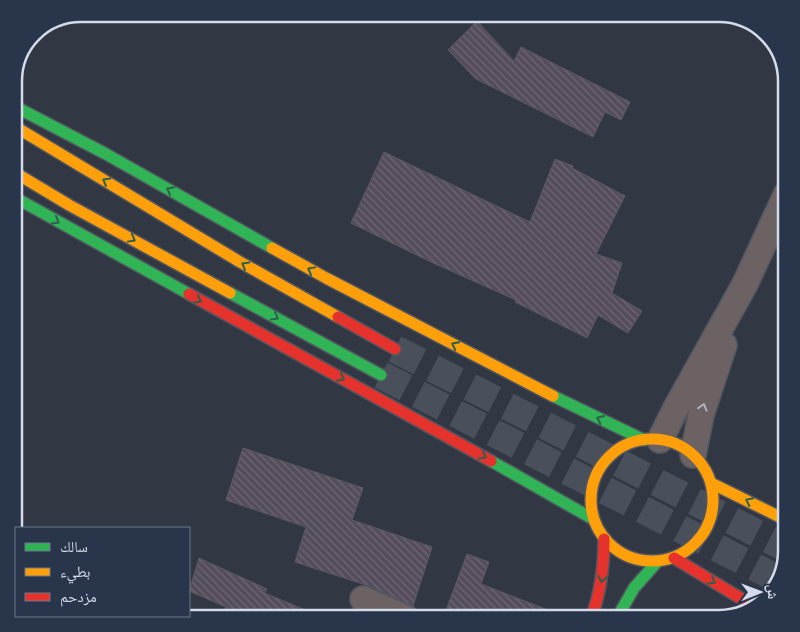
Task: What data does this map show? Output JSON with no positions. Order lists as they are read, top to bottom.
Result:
{
  "legend": ["سالك", "بطيء", "مزدحم"],
  "north": "right"
}
